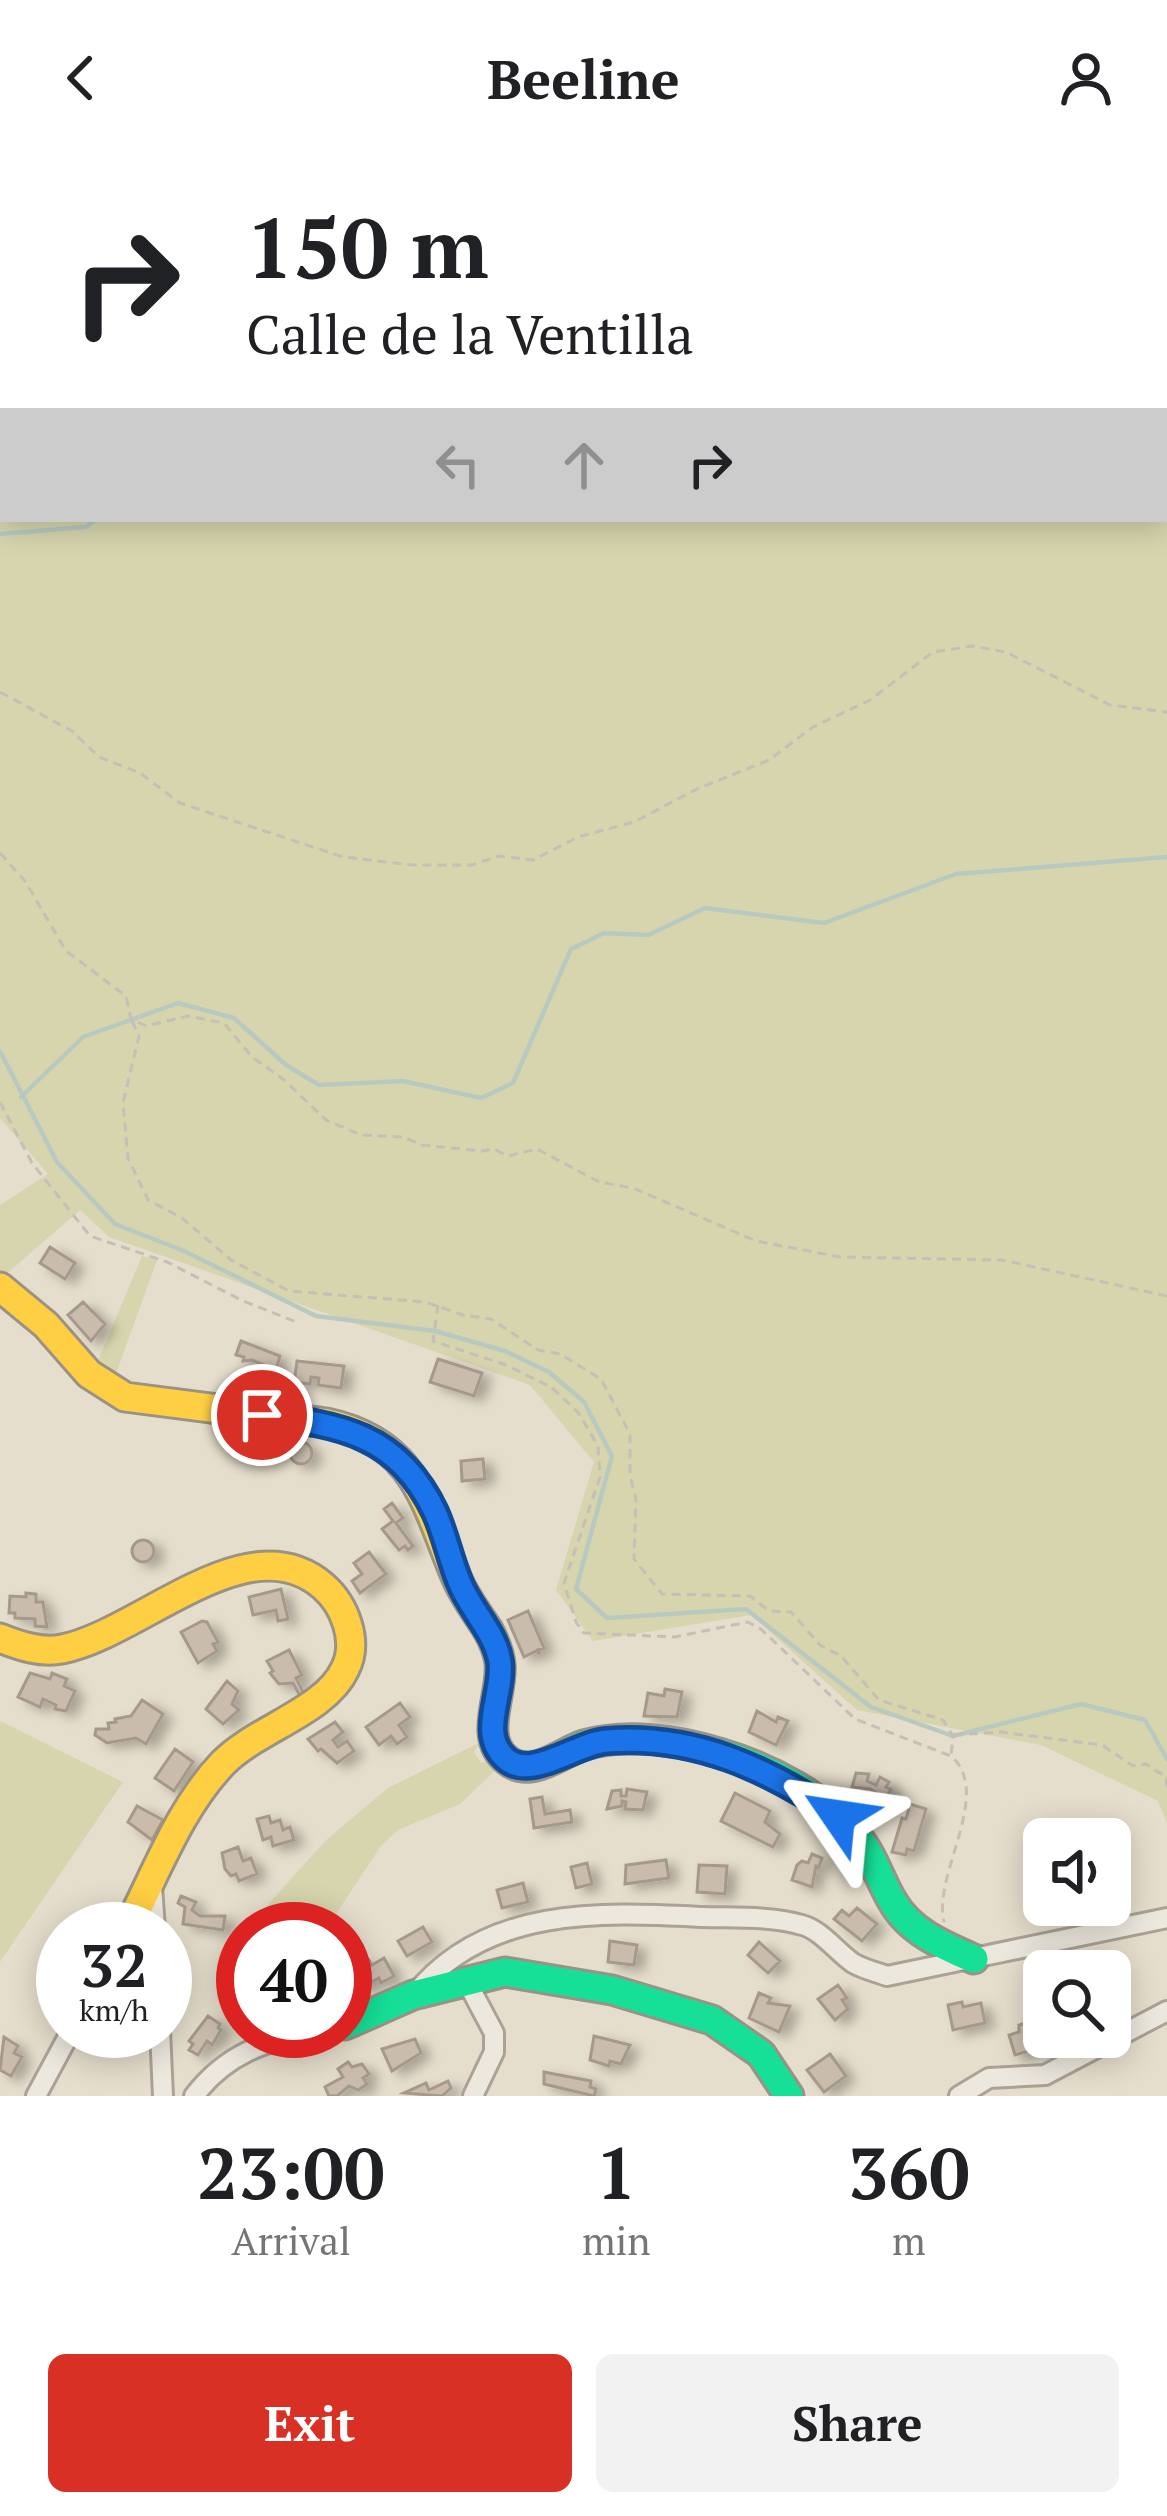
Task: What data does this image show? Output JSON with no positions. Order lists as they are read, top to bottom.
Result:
{
  "page": {
    "header": "Beeline",
    "turn": ["150 m", "Calle de la Ventilla"],
    "speed": "32 km/h",
    "limit": "40",
    "eta": [
      "23:00",
      "Arrival",
      "1",
      "min",
      "360",
      "m"
    ],
    "buttons": ["Exit", "Share"]
  }
}
